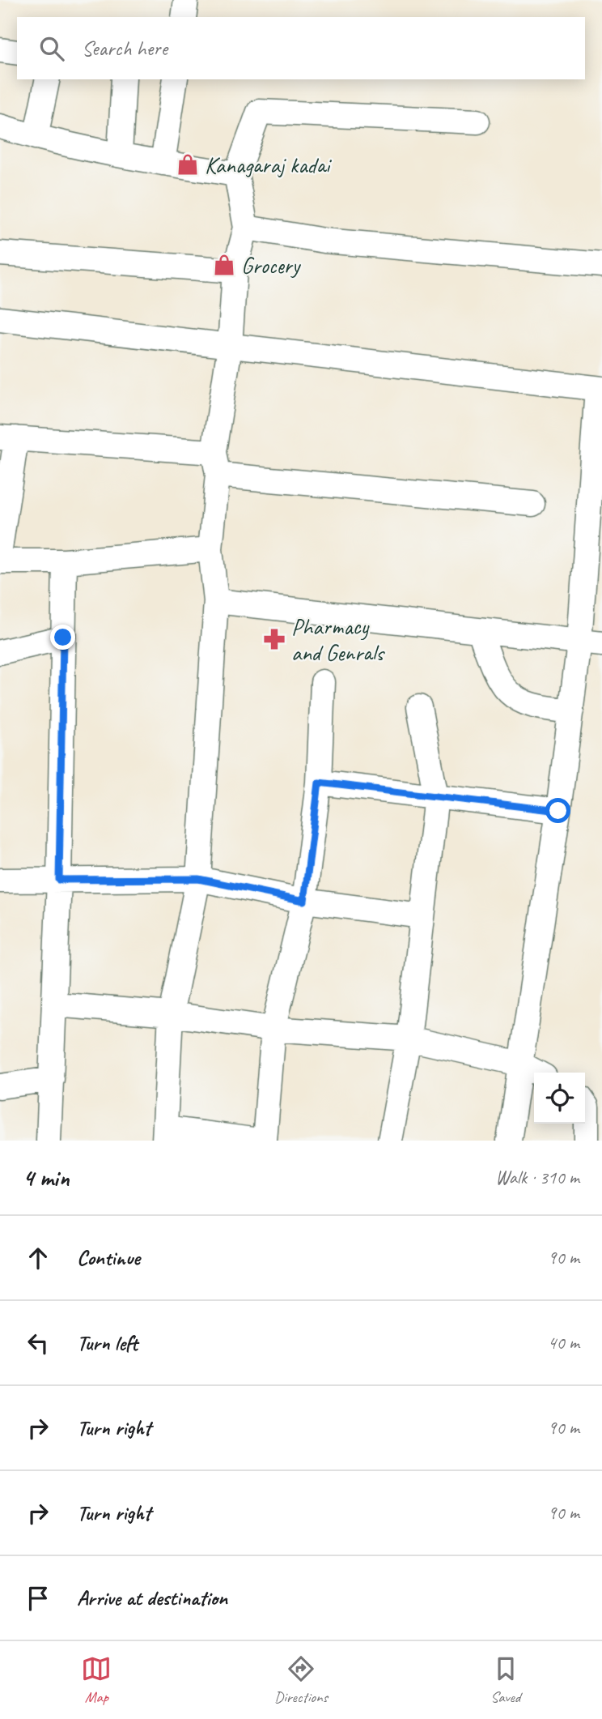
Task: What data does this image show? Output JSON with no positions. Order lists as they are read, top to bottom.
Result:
{
  "places": {
    "shop": ["Kanagaraj kadai", "Grocery"],
    "pharmacy": ["Pharmacy and Genrals"]
  },
  "page": {
    "search": "Search here",
    "heading": ["4 min", "Walk · 310 m"],
    "list": [
      ["Continue", "90 m"],
      ["Turn left", "40 m"],
      ["Turn right", "90 m"],
      ["Turn right", "90 m"],
      "Arrive at destination"
    ],
    "nav": ["Map", "Directions", "Saved"]
  }
}
